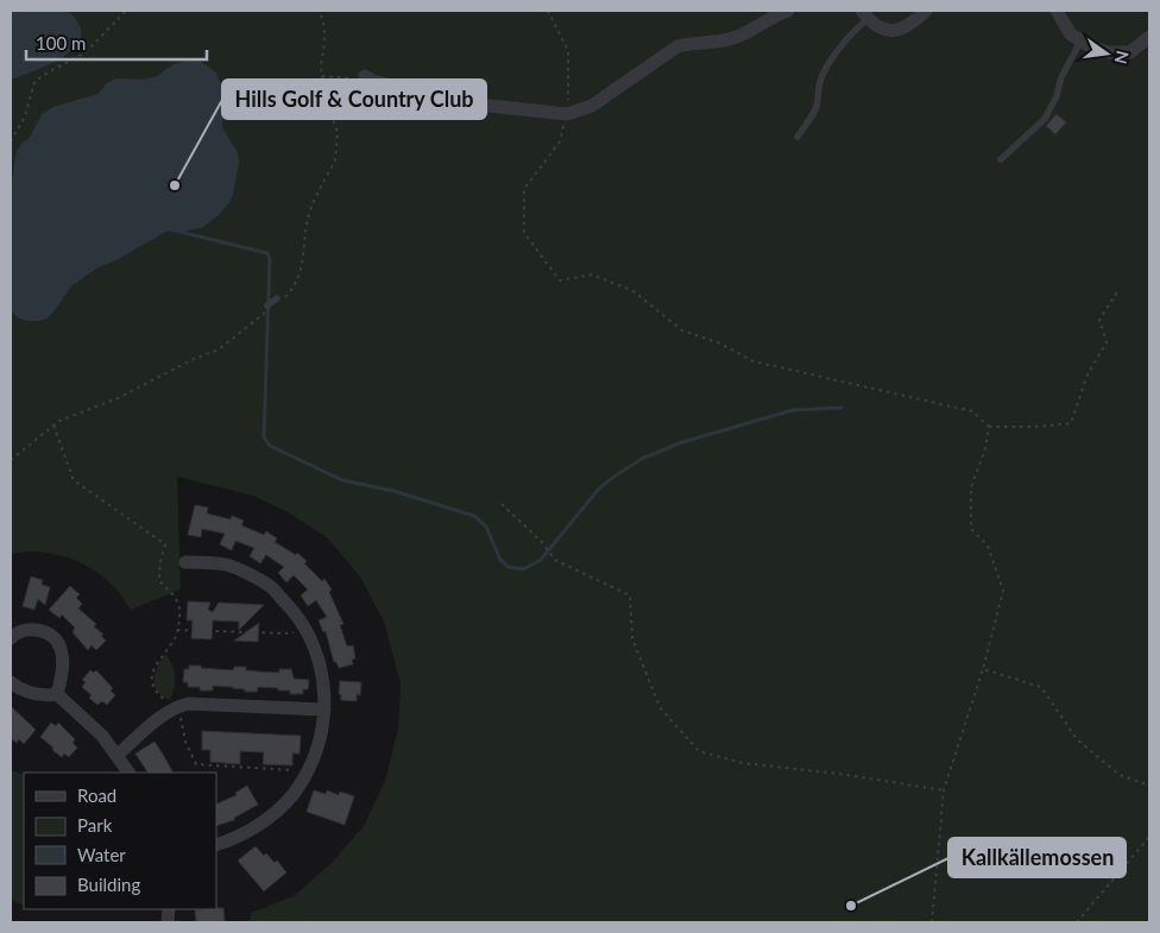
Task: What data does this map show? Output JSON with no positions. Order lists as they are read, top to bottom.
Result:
{
  "places": ["Hills Golf & Country Club", "Kallkällemossen"],
  "legend": [
    "Road",
    "Park",
    "Water",
    "Building"
  ],
  "scale_bar": "100 m",
  "north": "right"
}
